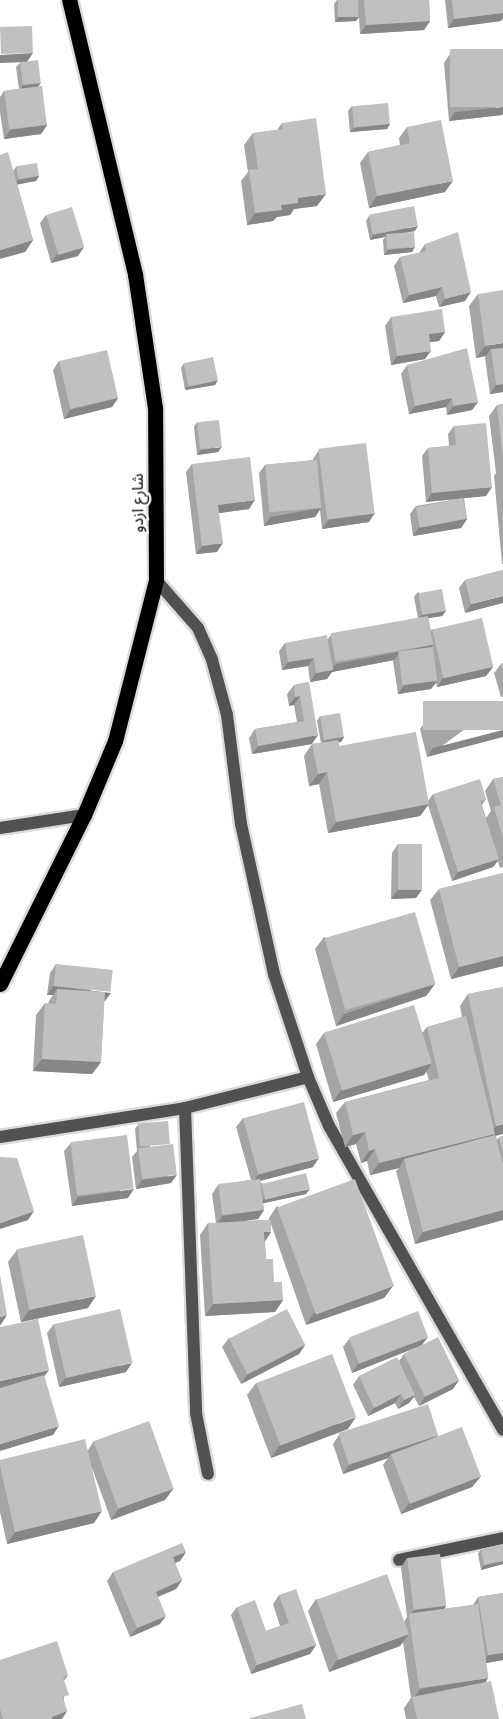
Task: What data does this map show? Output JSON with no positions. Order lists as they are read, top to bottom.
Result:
{
  "streets": {
    "main road": ["شارع ازدو"]
  }
}
